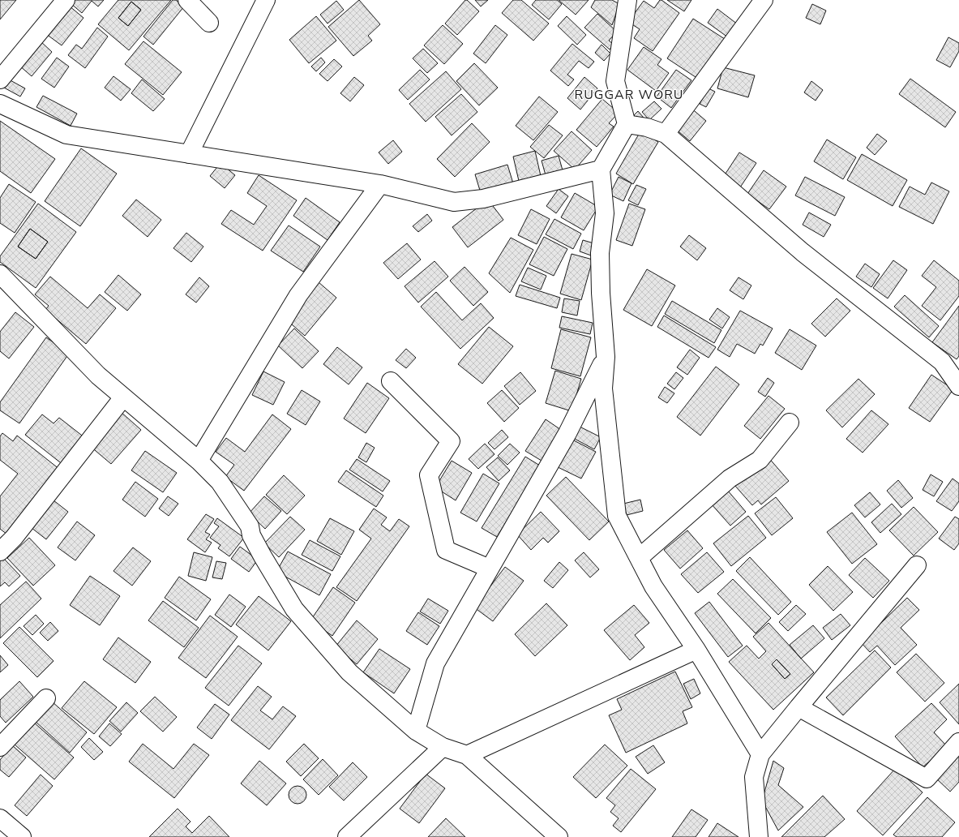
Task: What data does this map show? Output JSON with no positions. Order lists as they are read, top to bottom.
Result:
{
  "districts": ["RUGGAR WORU"]
}
